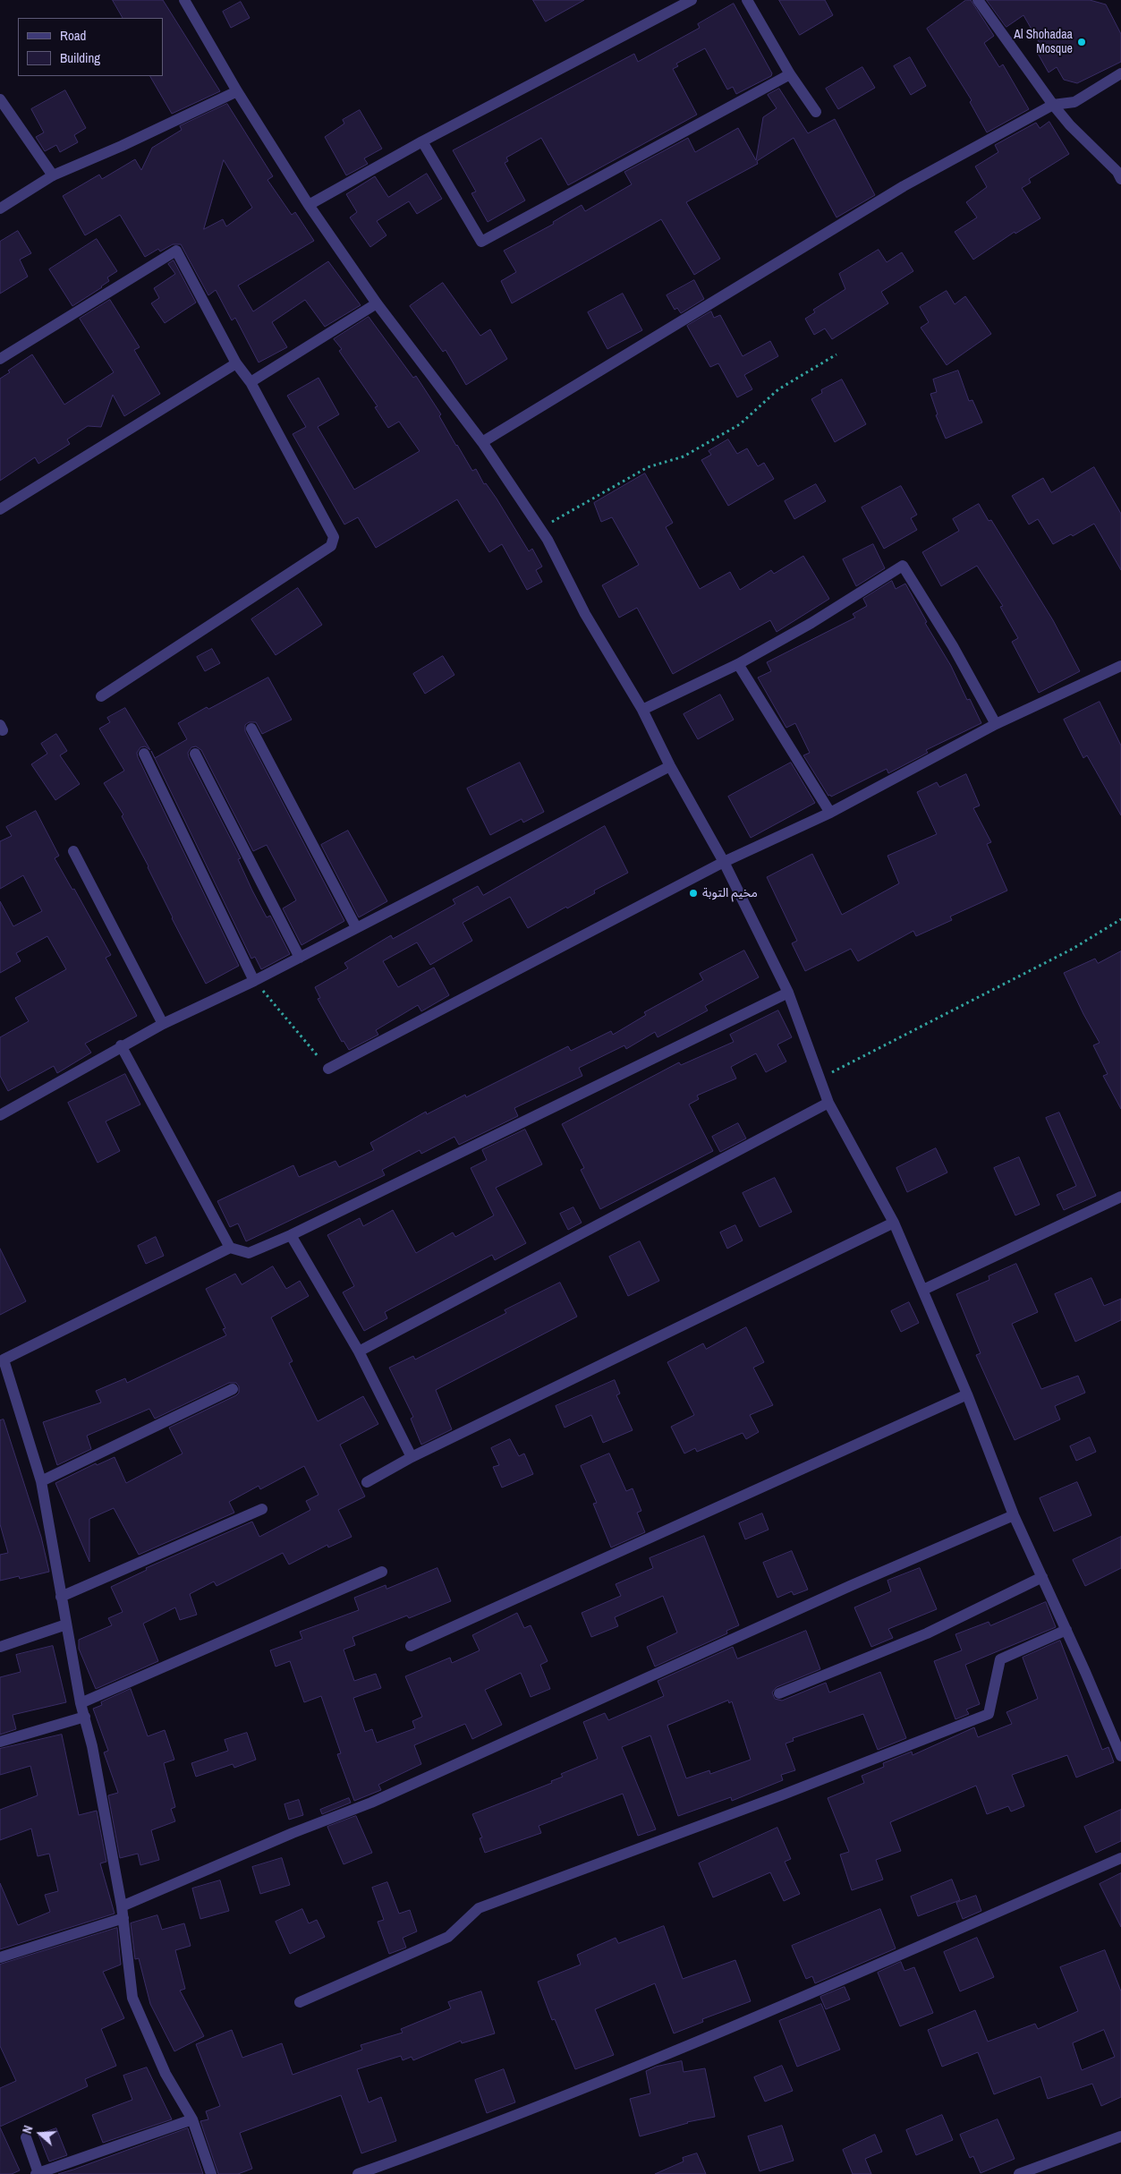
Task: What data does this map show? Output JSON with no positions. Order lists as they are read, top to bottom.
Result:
{
  "places": ["Al Shohadaa Mosque", "مخيم التوبة"],
  "legend": ["Road", "Building"],
  "north": "left"
}
